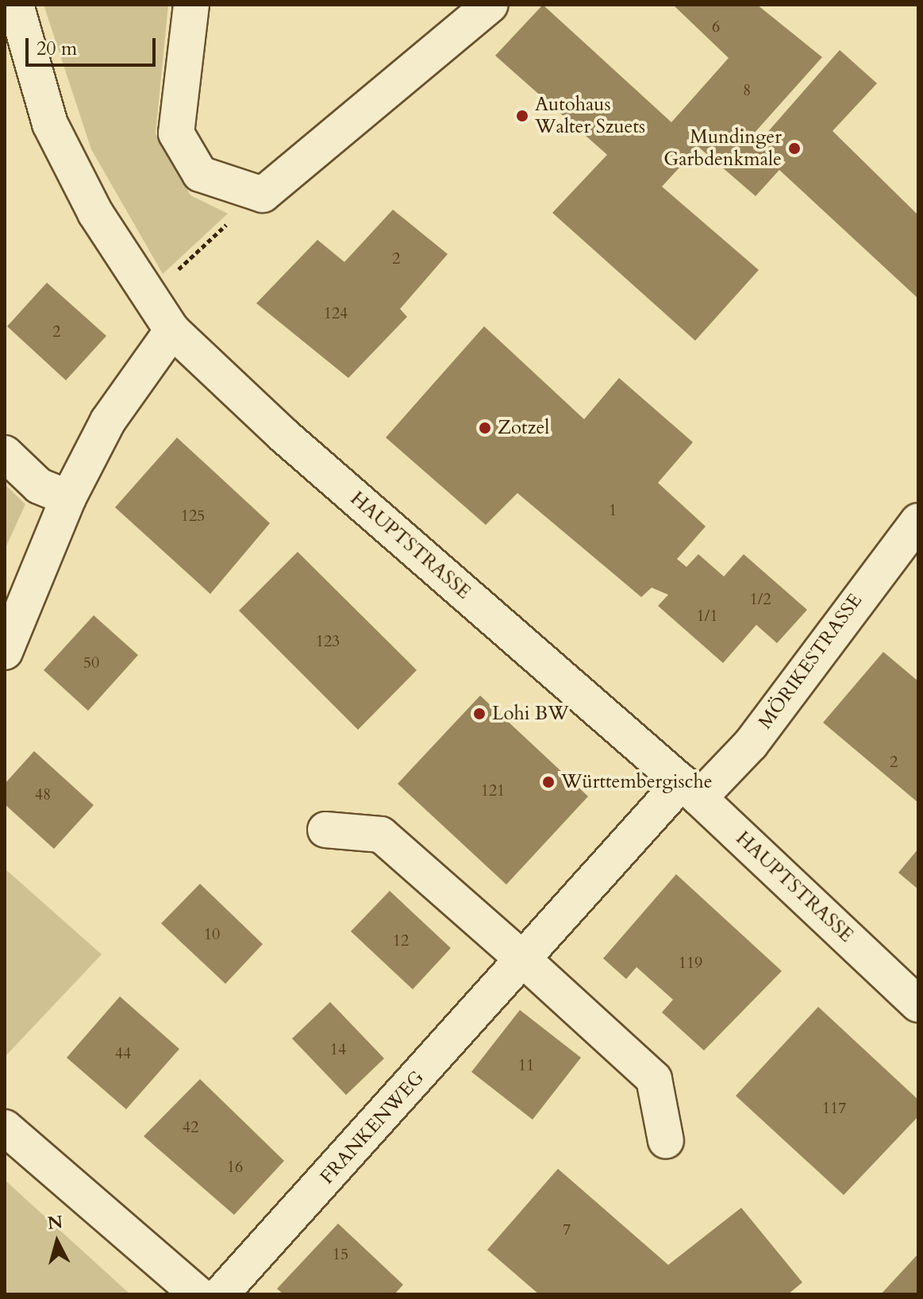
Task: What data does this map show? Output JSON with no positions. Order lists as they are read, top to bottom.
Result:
{
  "streets": {
    "street": ["HAUPTSTRASSE", "MÖRIKESTRASSE", "FRANKENWEG"]
  },
  "crossings": [
    ["HAUPTSTRASSE", "MÖRIKESTRASSE"],
    ["HAUPTSTRASSE", "FRANKENWEG"],
    ["MÖRIKESTRASSE", "FRANKENWEG"]
  ],
  "places": [
    "Autohaus Walter Szuets",
    "Mundinger Garbdenkmale",
    "Zotzel",
    "Lohi BW",
    "Württembergische"
  ],
  "house_numbers": [
    "6",
    "8",
    "2",
    "124",
    "2",
    "1",
    "125",
    "1/2",
    "1/1",
    "123",
    "50",
    "2",
    "121",
    "48",
    "10",
    "12",
    "119",
    "14",
    "44",
    "11",
    "117",
    "42",
    "16",
    "7",
    "15"
  ],
  "scale_bar": "20 m",
  "north": "top"
}
